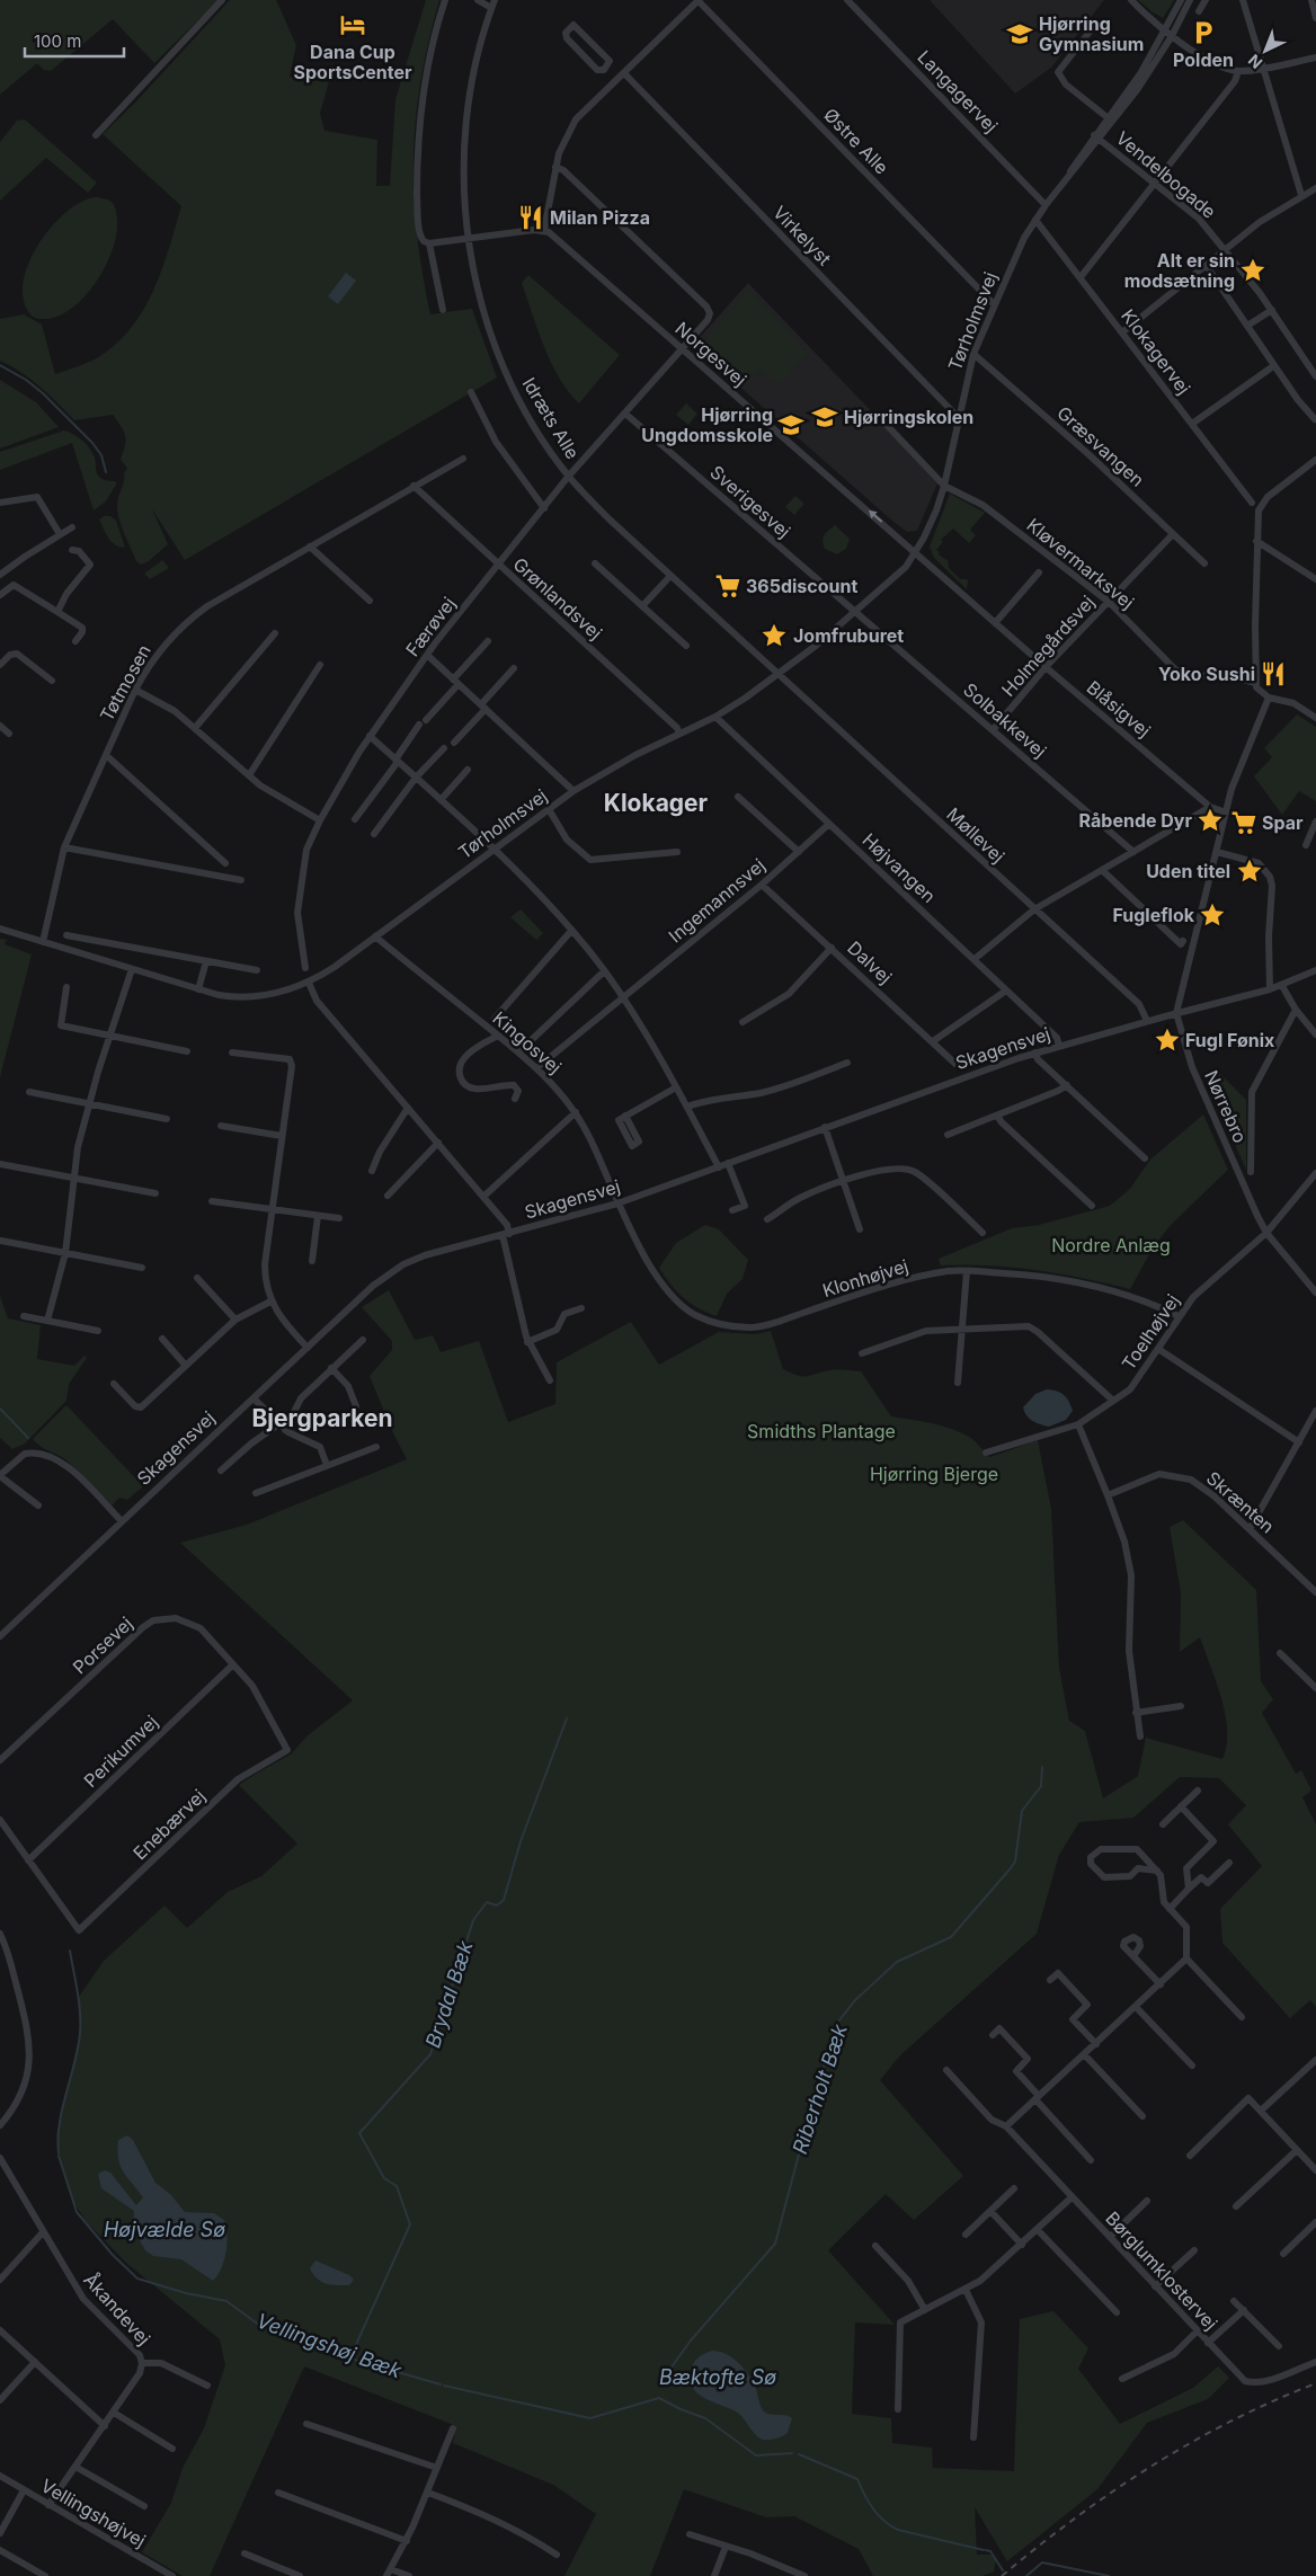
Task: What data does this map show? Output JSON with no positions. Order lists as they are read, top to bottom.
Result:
{
  "streets": {
    "street": [
      "Langagervej",
      "Østre Alle",
      "Vendelbogade",
      "Virkelyst",
      "Tørholmsvej",
      "Klokagervej",
      "Norgesvej",
      "Idræts Alle",
      "Græsvangen",
      "Sverigesvej",
      "Kløvermarksvej",
      "Grønlandsvej",
      "Færøvej",
      "Holmegårdsvej",
      "Tøtmosen",
      "Blåsigvej",
      "Solbakkevej",
      "Møllevej",
      "Højvangen",
      "Ingemannsvej",
      "Dalvej",
      "Kingosvej",
      "Skagensvej",
      "Nørrebro",
      "Klonhøjvej",
      "Toelhøjvej",
      "Skrænten",
      "Porsevej",
      "Perikumvej",
      "Enebærvej",
      "Børglumklostervej",
      "Åkandevej",
      "Vellingshøjvej"
    ]
  },
  "crossings": [
    ["Langagervej", "Tørholmsvej"],
    ["Østre Alle", "Tørholmsvej"],
    ["Vendelbogade", "Tørholmsvej"],
    ["Virkelyst", "Tørholmsvej"],
    ["Tørholmsvej", "Klokagervej"],
    ["Tørholmsvej", "Norgesvej"],
    ["Tørholmsvej", "Idræts Alle"],
    ["Tørholmsvej", "Græsvangen"],
    ["Tørholmsvej", "Sverigesvej"],
    ["Tørholmsvej", "Kløvermarksvej"],
    ["Tørholmsvej", "Grønlandsvej"],
    ["Tørholmsvej", "Tøtmosen"],
    ["Tørholmsvej", "Blåsigvej"],
    ["Tørholmsvej", "Solbakkevej"],
    ["Tørholmsvej", "Møllevej"],
    ["Tørholmsvej", "Højvangen"],
    ["Tørholmsvej", "Kingosvej"],
    ["Norgesvej", "Færøvej"],
    ["Norgesvej", "Blåsigvej"],
    ["Idræts Alle", "Færøvej"],
    ["Idræts Alle", "Møllevej"],
    ["Græsvangen", "Holmegårdsvej"],
    ["Sverigesvej", "Færøvej"],
    ["Sverigesvej", "Solbakkevej"],
    ["Kløvermarksvej", "Holmegårdsvej"],
    ["Grønlandsvej", "Færøvej"],
    ["Grønlandsvej", "Tøtmosen"],
    ["Holmegårdsvej", "Blåsigvej"],
    ["Holmegårdsvej", "Solbakkevej"],
    ["Møllevej", "Skagensvej"],
    ["Højvangen", "Ingemannsvej"],
    ["Højvangen", "Skagensvej"],
    ["Ingemannsvej", "Dalvej"],
    ["Ingemannsvej", "Kingosvej"],
    ["Kingosvej", "Skagensvej"],
    ["Kingosvej", "Klonhøjvej"],
    ["Skagensvej", "Nørrebro"],
    ["Skagensvej", "Klonhøjvej"],
    ["Nørrebro", "Toelhøjvej"],
    ["Klonhøjvej", "Toelhøjvej"],
    ["Porsevej", "Perikumvej"],
    ["Porsevej", "Enebærvej"],
    ["Perikumvej", "Enebærvej"],
    ["Åkandevej", "Vellingshøjvej"]
  ],
  "one_way": ["Norgesvej"],
  "districts": ["Klokager", "Bjergparken"],
  "water": [
    "Brydal Bæk",
    "Riberholt Bæk",
    "Højvælde Sø",
    "Vellingshøj Bæk",
    "Bæktofte Sø"
  ],
  "parks": ["Nordre Anlæg", "Smidths Plantage", "Hjørring Bjerge"],
  "places": {
    "hotel": ["Dana Cup SportsCenter"],
    "parking": ["Polden"],
    "school or university": ["Hjørring Gymnasium", "Hjørringskolen", "Hjørring Ungdomsskole"],
    "restaurant": ["Milan Pizza", "Yoko Sushi"],
    "place": [
      "Alt er sin modsætning",
      "Jomfruburet",
      "Råbende Dyr",
      "Uden titel",
      "Fugleflok",
      "Fugl Fønix"
    ],
    "supermarket": ["365discount", "Spar"]
  },
  "scale_bar": "100 m",
  "north": "bottom left"
}
